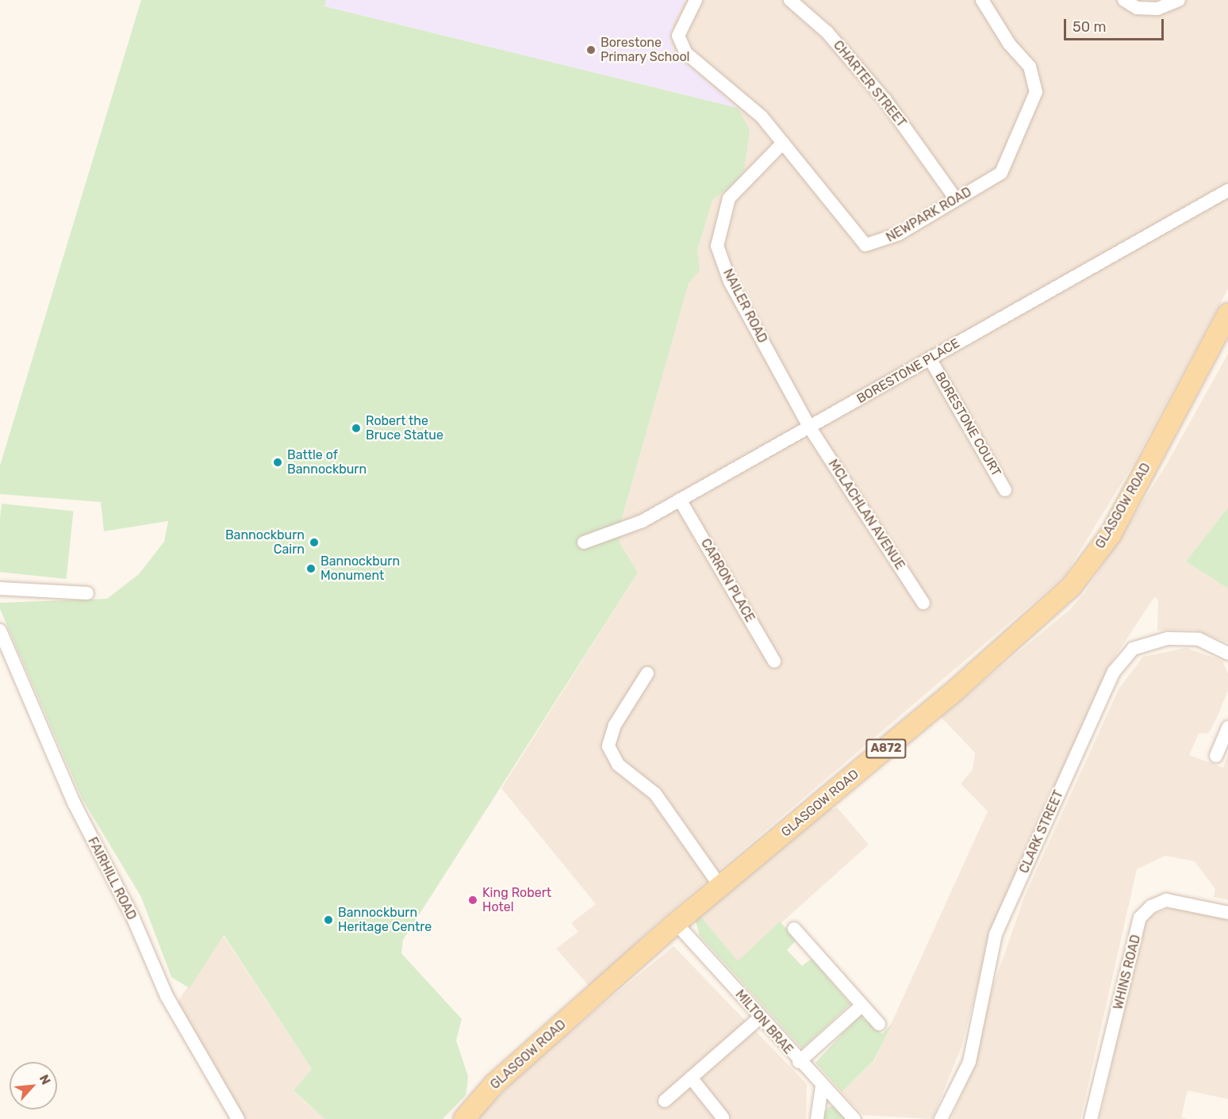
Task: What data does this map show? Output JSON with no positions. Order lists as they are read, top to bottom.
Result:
{
  "streets": {
    "main road": ["GLASGOW ROAD", "A872"],
    "street": [
      "CHARTER STREET",
      "NEWPARK ROAD",
      "NAILER ROAD",
      "BORESTONE PLACE",
      "BORESTONE COURT",
      "MCLACHLAN AVENUE",
      "CARRON PLACE",
      "CLARK STREET",
      "FAIRHILL ROAD",
      "WHINS ROAD",
      "MILTON BRAE"
    ]
  },
  "crossings": [
    ["CHARTER STREET", "NEWPARK ROAD"],
    ["NEWPARK ROAD", "NAILER ROAD"],
    ["NAILER ROAD", "BORESTONE PLACE"],
    ["NAILER ROAD", "MCLACHLAN AVENUE"],
    ["BORESTONE PLACE", "BORESTONE COURT"],
    ["BORESTONE PLACE", "MCLACHLAN AVENUE"],
    ["BORESTONE PLACE", "CARRON PLACE"],
    ["GLASGOW ROAD", "MILTON BRAE"]
  ],
  "places": [
    "Borestone Primary School",
    "Robert the Bruce Statue",
    "Battle of Bannockburn",
    "Bannockburn Cairn",
    "Bannockburn Monument",
    "King Robert Hotel",
    "Bannockburn Heritage Centre"
  ],
  "scale_bar": "50 m",
  "north": "top right"
}
